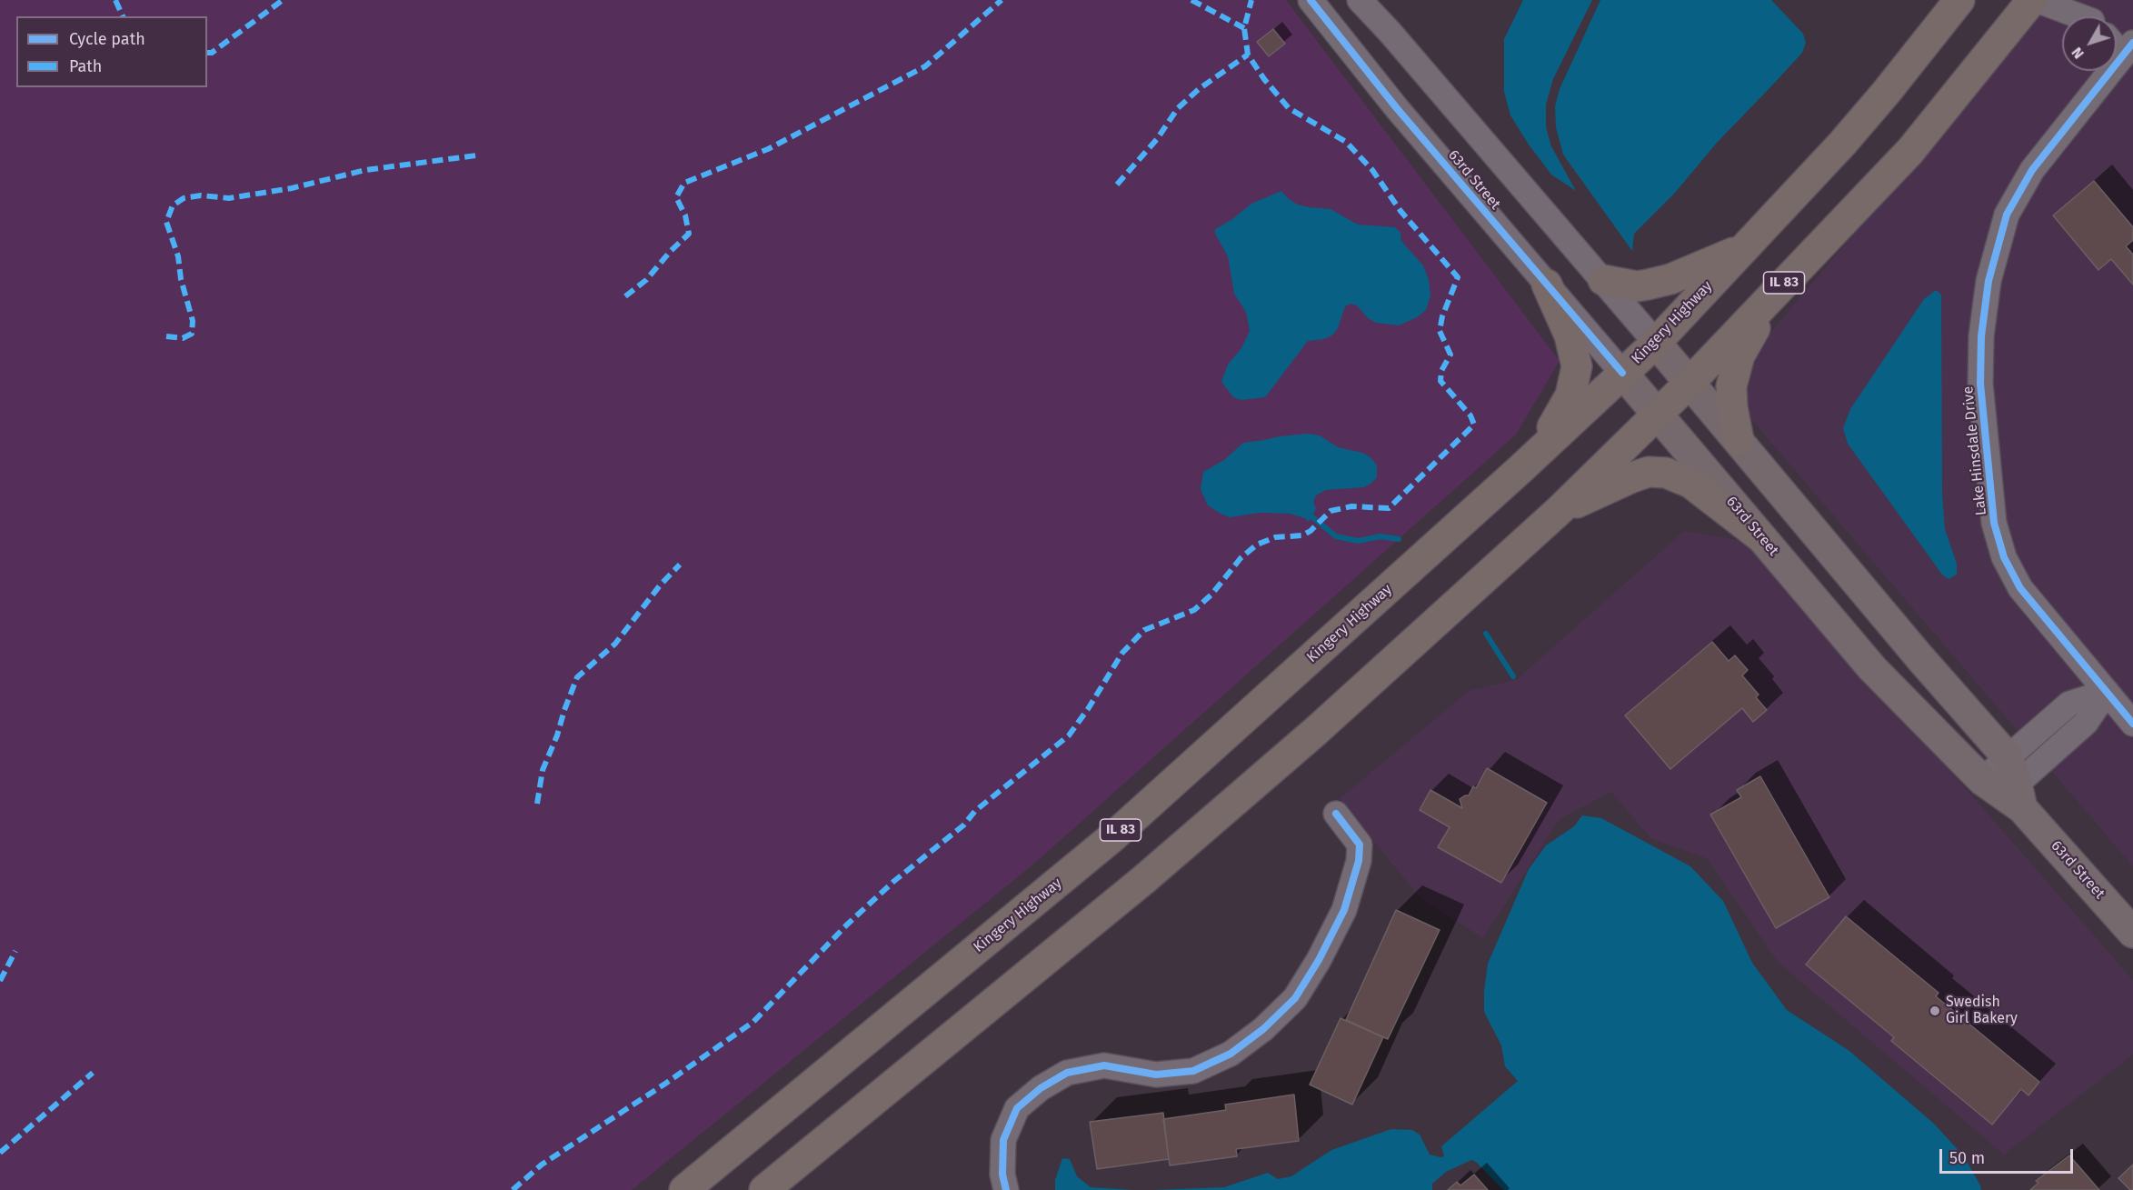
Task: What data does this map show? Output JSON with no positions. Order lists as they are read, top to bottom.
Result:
{
  "streets": {
    "highway": ["IL 83", "Kingery Highway"],
    "main road": ["63rd Street"],
    "street": ["Lake Hinsdale Drive"]
  },
  "crossings": [
    ["63rd Street", "IL 83"],
    ["63rd Street", "Kingery Highway"]
  ],
  "places": ["Swedish Girl Bakery"],
  "legend": ["Cycle path", "Path"],
  "scale_bar": "50 m",
  "north": "bottom left"
}
